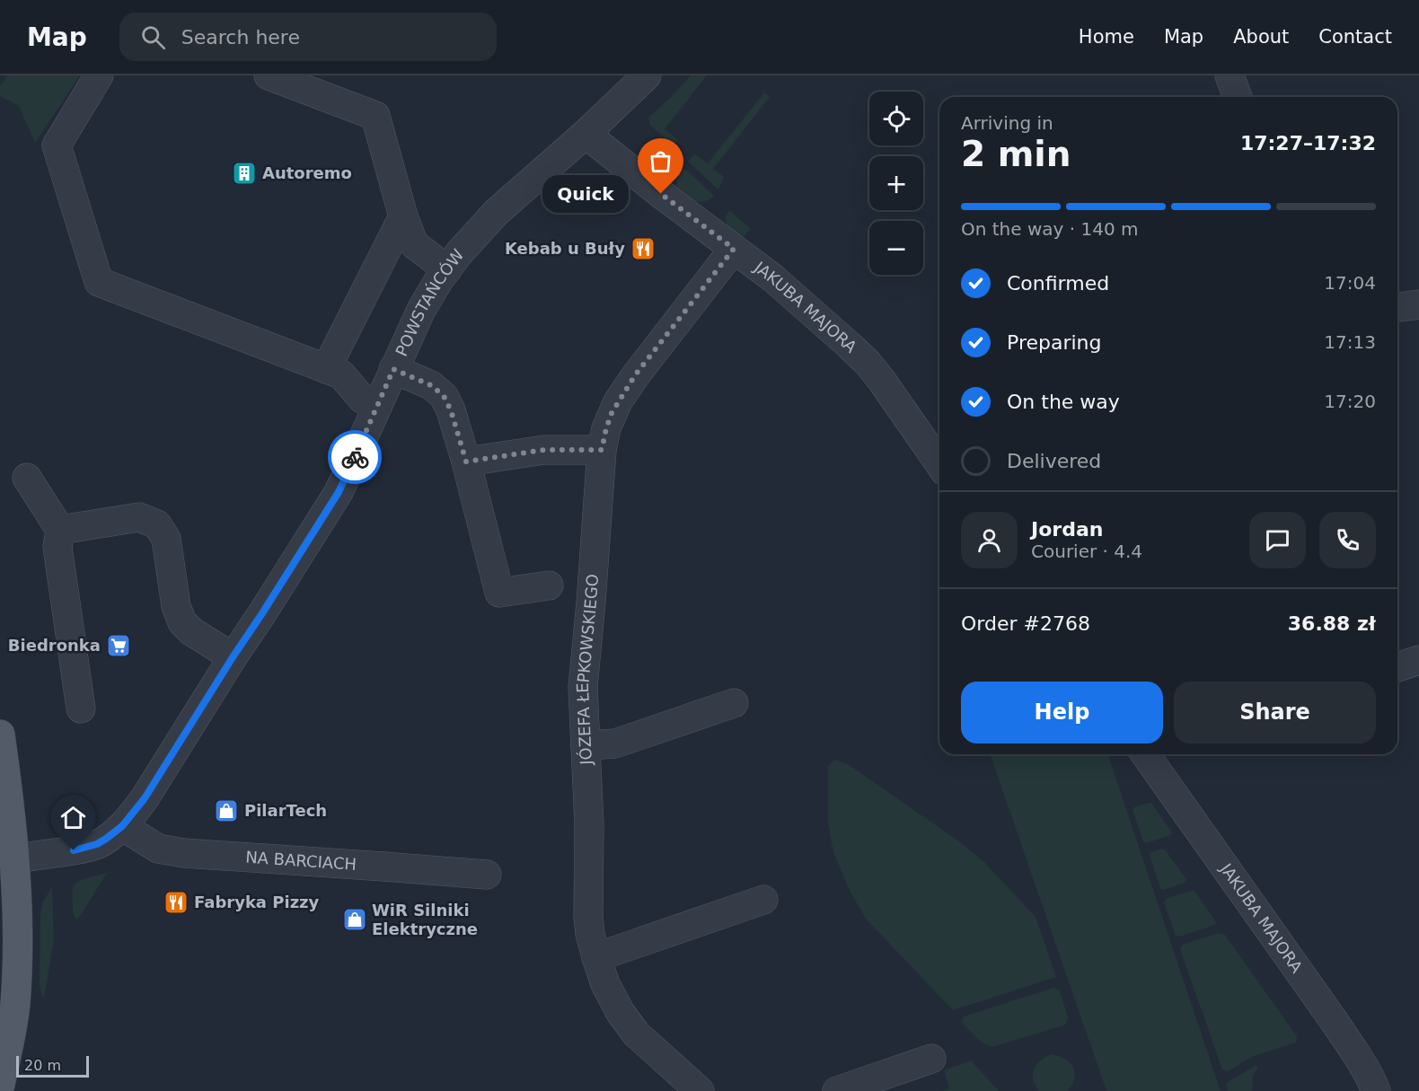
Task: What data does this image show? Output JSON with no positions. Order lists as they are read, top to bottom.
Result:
{
  "streets": {
    "street": [
      "POWSTAŃCÓW",
      "JAKUBA MAJORA",
      "JÓZEFA ŁEPKOWSKIEGO",
      "NA BARCIACH"
    ]
  },
  "crossings": [
    ["POWSTAŃCÓW", "JAKUBA MAJORA"],
    ["POWSTAŃCÓW", "NA BARCIACH"],
    ["JAKUBA MAJORA", "JÓZEFA ŁEPKOWSKIEGO"]
  ],
  "places": {
    "building": ["Autoremo"],
    "other": ["Quick"],
    "restaurant": ["Kebab u Buły", "Fabryka Pizzy"],
    "supermarket": ["Biedronka"],
    "shop": ["PilarTech", "WiR Silniki Elektryczne"]
  },
  "scale_bar": "20 m",
  "page": {
    "header": "Map",
    "search": "Search here",
    "nav": [
      "Home",
      "Map",
      "About",
      "Contact"
    ],
    "map_buttons": ["+", "−"],
    "heading": ["2 min", "Arriving in", "17:27–17:32"],
    "panel": [
      "Jordan",
      "Courier · 4.4",
      "Order #2768",
      "36.88 zł"
    ],
    "bubble": "Quick",
    "bar": "On the way · 140 m",
    "list": [
      ["Confirmed", "17:04"],
      ["Preparing", "17:13"],
      ["On the way", "17:20"],
      "Delivered"
    ],
    "buttons": ["Help", "Share"],
    "scale": "20 m"
  }
}
